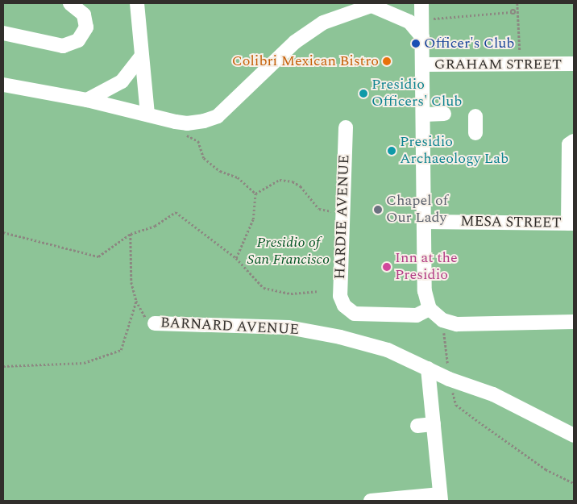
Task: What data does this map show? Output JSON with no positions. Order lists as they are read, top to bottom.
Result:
{
  "streets": {
    "street": [
      "GRAHAM STREET",
      "HARDIE AVENUE",
      "MESA STREET",
      "BARNARD AVENUE"
    ]
  },
  "parks": ["Presidio of San Francisco"],
  "places": [
    "Officer's Club",
    "Colibri Mexican Bistro",
    "Presidio Officers' Club",
    "Presidio Archaeology Lab",
    "Chapel of Our Lady",
    "Inn at the Presidio"
  ]
}
